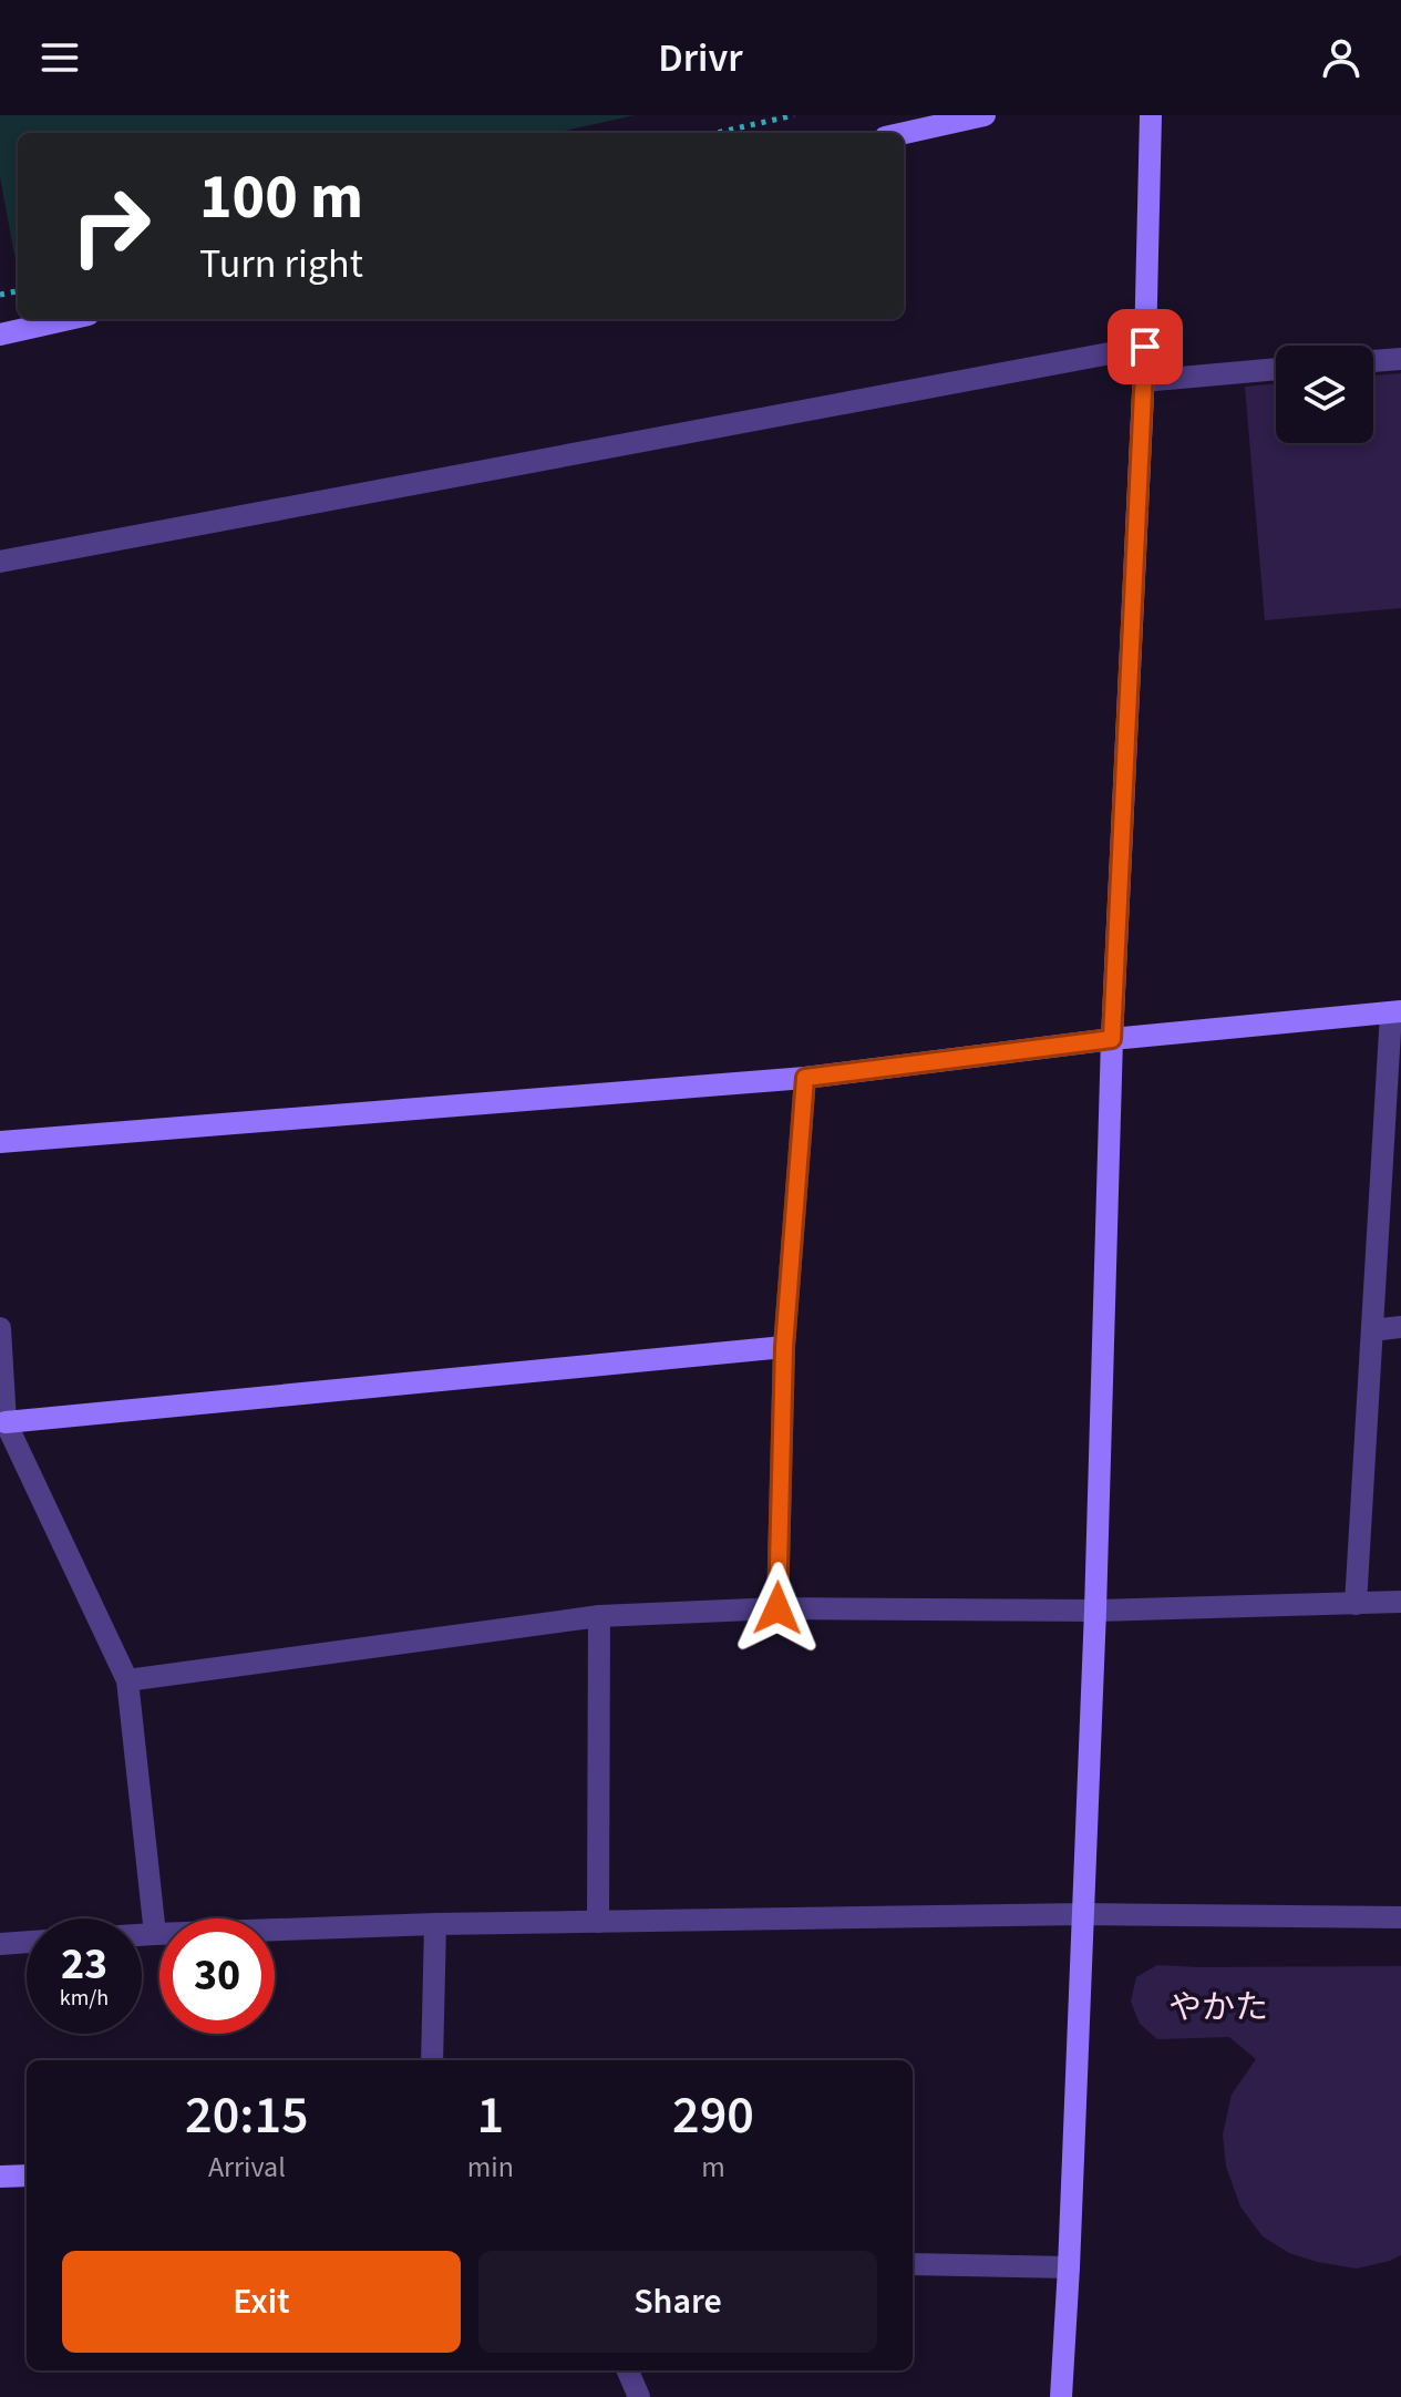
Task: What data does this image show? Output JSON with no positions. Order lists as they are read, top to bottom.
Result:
{
  "districts": ["やかた"],
  "page": {
    "header": "Drivr",
    "turn": ["100 m", "Turn right"],
    "speed": "23 km/h",
    "limit": "30",
    "eta": [
      "20:15",
      "Arrival",
      "1",
      "min",
      "290",
      "m"
    ],
    "buttons": ["Exit", "Share"]
  }
}
